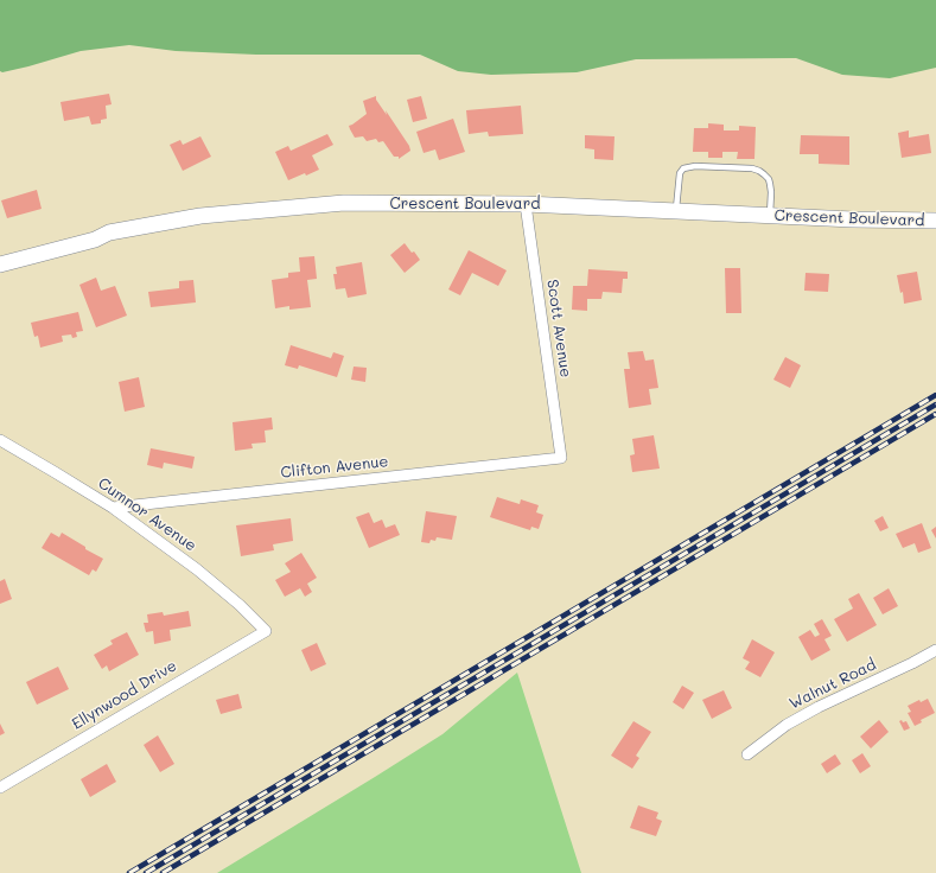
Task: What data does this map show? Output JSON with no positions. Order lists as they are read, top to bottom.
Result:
{
  "streets": {
    "street": [
      "Crescent Boulevard",
      "Scott Avenue",
      "Clifton Avenue",
      "Cumnor Avenue",
      "Walnut Road",
      "Ellynwood Drive"
    ]
  },
  "crossings": [
    ["Crescent Boulevard", "Scott Avenue"],
    ["Scott Avenue", "Clifton Avenue"],
    ["Clifton Avenue", "Cumnor Avenue"],
    ["Cumnor Avenue", "Ellynwood Drive"]
  ]
}
